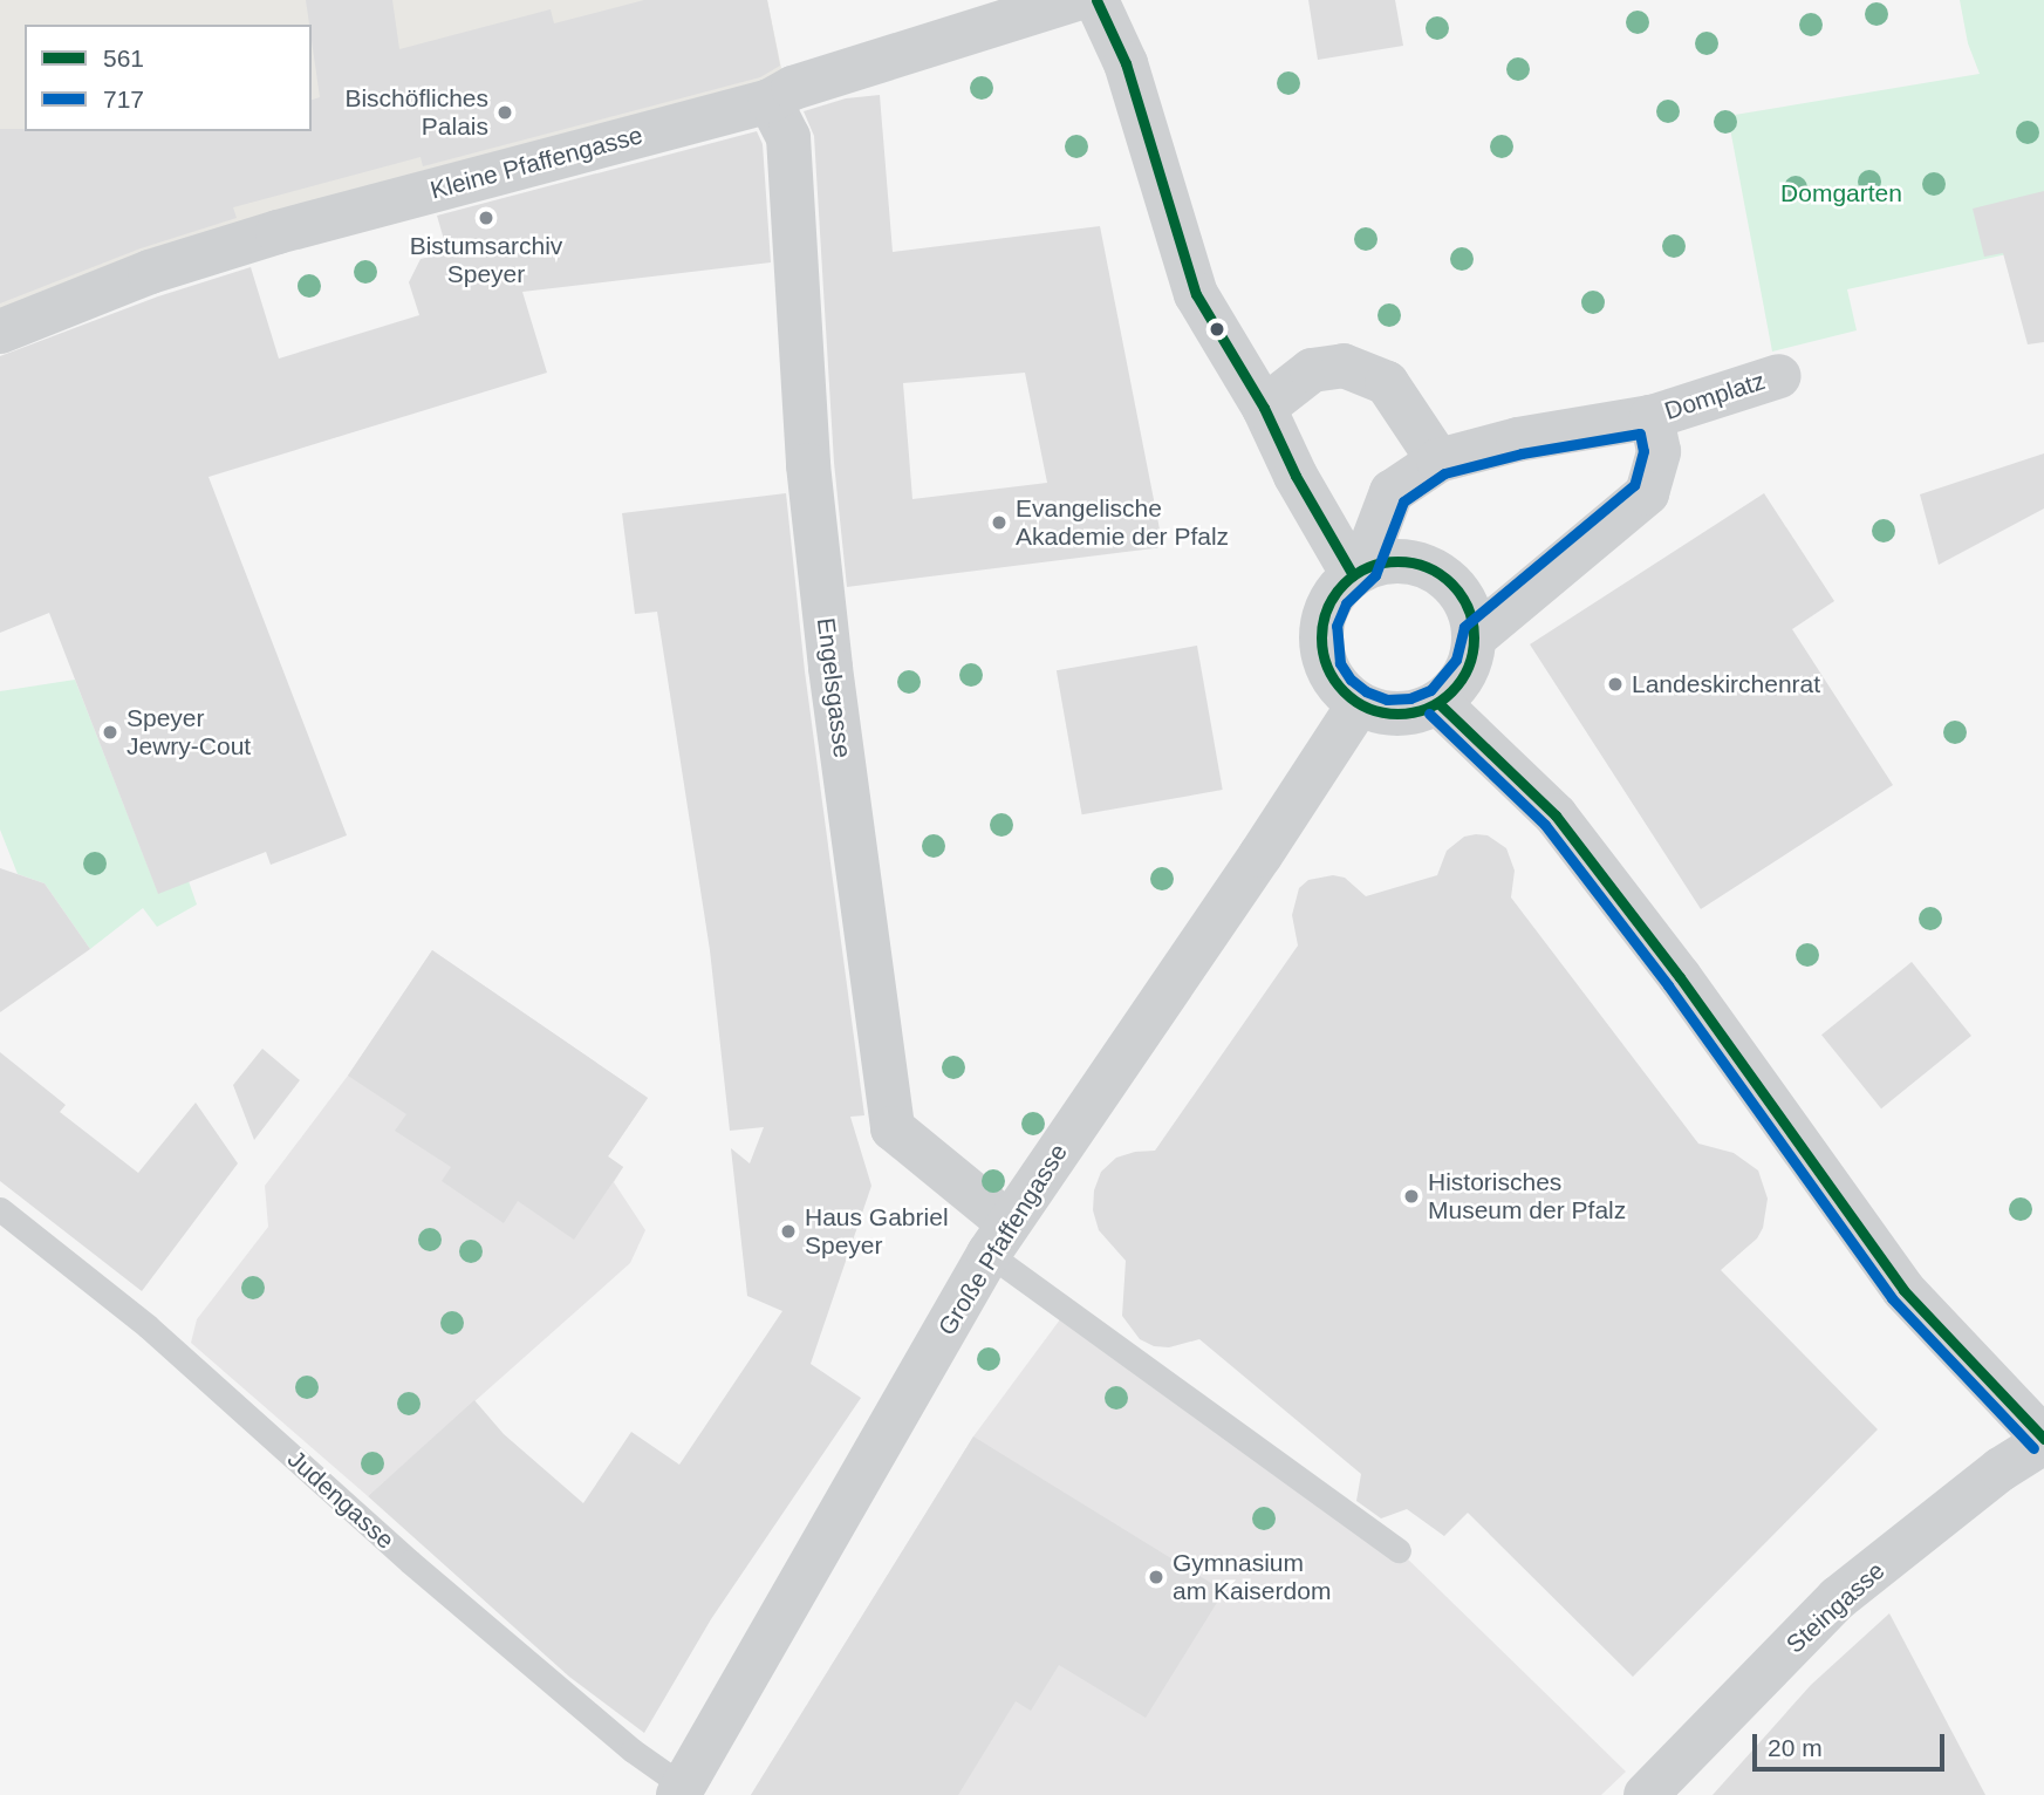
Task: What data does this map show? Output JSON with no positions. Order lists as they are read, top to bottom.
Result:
{
  "streets": {
    "street": [
      "Kleine Pfaffengasse",
      "Domplatz",
      "Engelsgasse",
      "Große Pfaffengasse",
      "Steingasse"
    ],
    "lane": ["Judengasse"]
  },
  "crossings": [
    ["Kleine Pfaffengasse", "Engelsgasse"],
    ["Domplatz", "Große Pfaffengasse"],
    ["Engelsgasse", "Große Pfaffengasse"],
    ["Große Pfaffengasse", "Judengasse"]
  ],
  "parks": ["Domgarten"],
  "places": [
    "Bischöfliches Palais",
    "Bistumsarchiv Speyer",
    "Evangelische Akademie der Pfalz",
    "Landeskirchenrat",
    "Speyer Jewry-Cout",
    "Historisches Museum der Pfalz",
    "Haus Gabriel Speyer",
    "Gymnasium am Kaiserdom"
  ],
  "lines": ["transit line 561", "transit line 717"],
  "legend": ["561", "717"],
  "scale_bar": "20 m"
}
